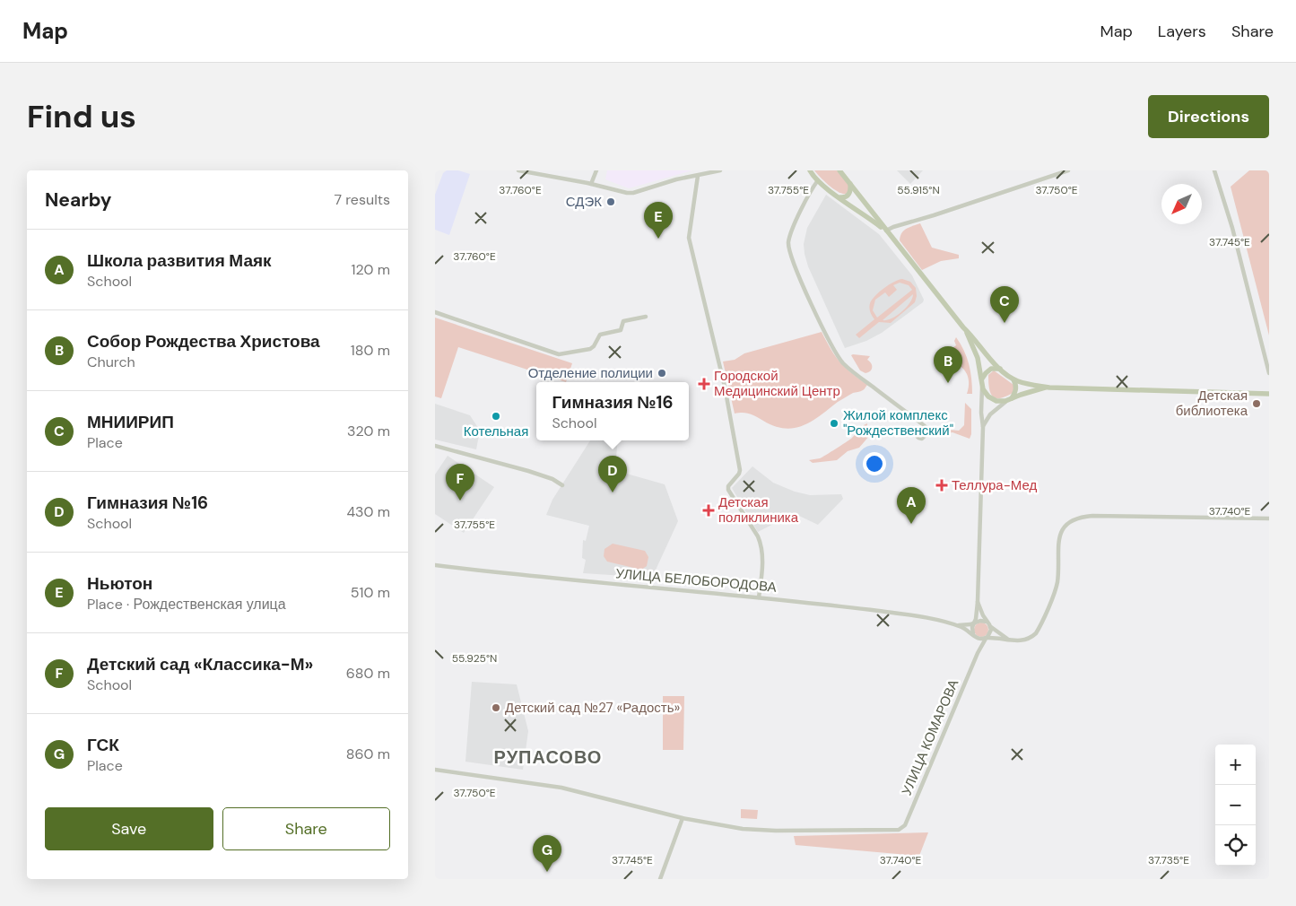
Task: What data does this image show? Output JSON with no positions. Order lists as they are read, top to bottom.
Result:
{
  "streets": {
    "street": ["УЛИЦА БЕЛОБОРОДОВА", "УЛИЦА КОМАРОВА"]
  },
  "crossings": [
    ["УЛИЦА БЕЛОБОРОДОВА", "УЛИЦА КОМАРОВА"]
  ],
  "districts": ["РУПАСОВО"],
  "places": {
    "other": [
      "СДЭК",
      "Отделение полиции",
      "Детская библиотека",
      "Котельная",
      "Жилой комплекс \"Рождественский\"",
      "Детский сад №27 «Радость»"
    ],
    "health": ["Городской Медицинский Центр", "Теллура-Мед", "Детская поликлиника"]
  },
  "north": "bottom left",
  "page": {
    "header": "Map",
    "nav": ["Map", "Layers", "Share"],
    "buttons": [
      "Directions",
      ["Save", "Share"]
    ],
    "title": "Find us",
    "heading": ["Nearby", "7 results"],
    "pins": [
      "E",
      "C",
      "B",
      "D",
      "F",
      "A",
      "G"
    ],
    "list": [
      {
        "mark": "A",
        "name": "Школа развития Маяк",
        "note": "School",
        "value": "120 m"
      },
      {
        "mark": "B",
        "name": "Собор Рождества Христова",
        "note": "Church",
        "value": "180 m"
      },
      {
        "mark": "C",
        "name": "МНИИРИП",
        "note": "Place",
        "value": "320 m"
      },
      {
        "mark": "D",
        "name": "Гимназия №16",
        "note": "School",
        "value": "430 m"
      },
      {
        "mark": "E",
        "name": "Ньютон",
        "note": "Place · Рождественская улица",
        "value": "510 m"
      },
      {
        "mark": "F",
        "name": "Детский сад «Классика-М»",
        "note": "School",
        "value": "680 m"
      },
      {
        "mark": "G",
        "name": "ГСК",
        "note": "Place",
        "value": "860 m"
      }
    ],
    "popup": ["Гимназия №16", "School"],
    "map_buttons": ["+", "−"]
  },
  "coordinates": [
    "37.760°E",
    "37.755°E",
    "55.915°N",
    "37.750°E",
    "37.745°E",
    "37.740°E",
    "55.925°N",
    "37.735°E"
  ]
}
